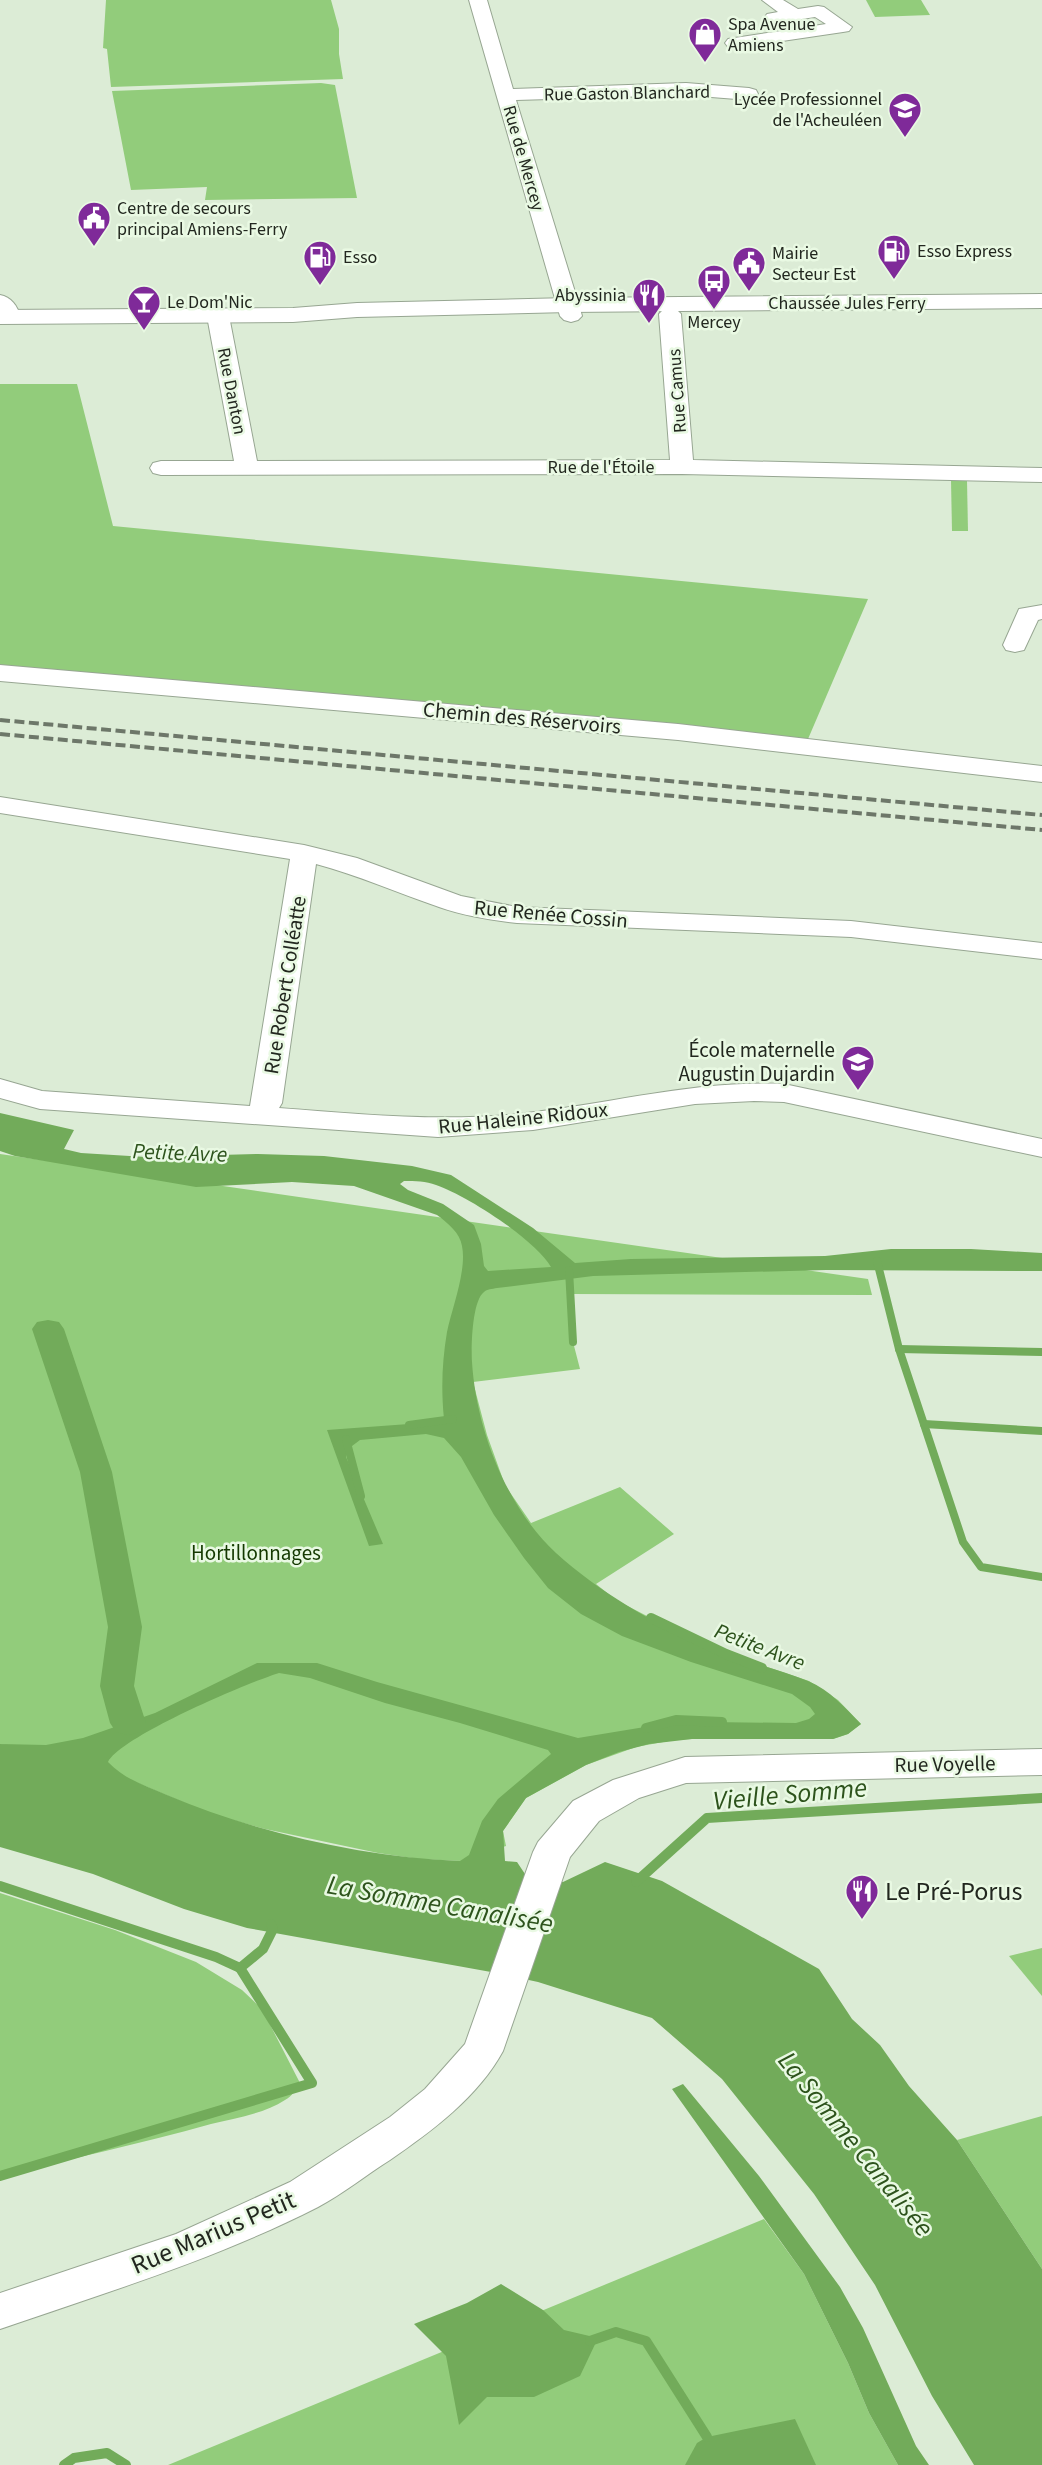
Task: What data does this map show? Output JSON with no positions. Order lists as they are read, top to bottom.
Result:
{
  "streets": {
    "main road": ["Chaussée Jules Ferry"],
    "street": [
      "Rue Gaston Blanchard",
      "Rue de Mercey",
      "Rue Danton",
      "Rue Camus",
      "Rue de l'Étoile",
      "Chemin des Réservoirs",
      "Rue Renée Cossin",
      "Rue Robert Colléatte",
      "Rue Haleine Ridoux",
      "Rue Voyelle",
      "Rue Marius Petit"
    ]
  },
  "crossings": [
    ["Rue Gaston Blanchard", "Rue de Mercey"],
    ["Rue de Mercey", "Chaussée Jules Ferry"],
    ["Chaussée Jules Ferry", "Rue Danton"],
    ["Chaussée Jules Ferry", "Rue Camus"],
    ["Rue Danton", "Rue de l'Étoile"],
    ["Rue Camus", "Rue de l'Étoile"],
    ["Rue Renée Cossin", "Rue Robert Colléatte"],
    ["Rue Robert Colléatte", "Rue Haleine Ridoux"],
    ["Rue Voyelle", "Rue Marius Petit"]
  ],
  "water": ["Petite Avre", "Vieille Somme", "La Somme Canalisée"],
  "parks": ["Hortillonnages"],
  "places": {
    "shop": ["Spa Avenue Amiens"],
    "school or university": ["Lycée Professionnel de l'Acheuléen", "École maternelle Augustin Dujardin"],
    "public building": ["Centre de secours principal Amiens-Ferry", "Mairie Secteur Est"],
    "fuel station": ["Esso Express", "Esso"],
    "bus stop": ["Mercey"],
    "restaurant": ["Abyssinia", "Le Pré-Porus"],
    "bar": ["Le Dom'Nic"]
  }
}
